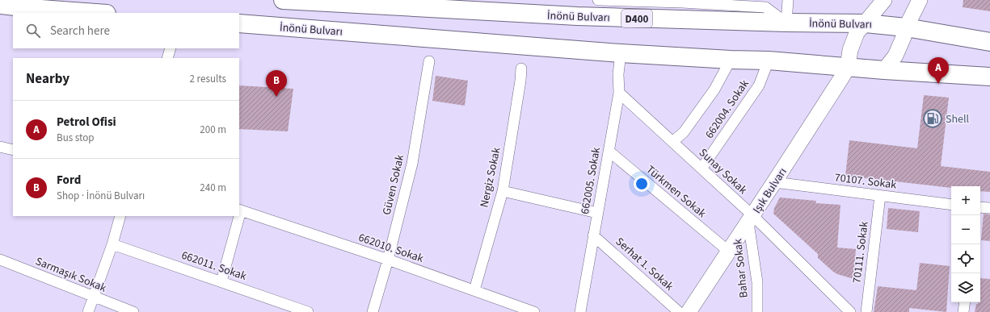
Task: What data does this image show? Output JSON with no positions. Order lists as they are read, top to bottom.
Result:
{
  "streets": {
    "highway": ["İnönü Bulvarı", "D400"],
    "main road": ["Işık Bulvarı"],
    "street": [
      "662004. Sokak",
      "Sunay Sokak",
      "Nergiz Sokak",
      "662005. Sokak",
      "70107. Sokak",
      "Güven Sokak",
      "Türkmen Sokak",
      "662010. Sokak",
      "70111. Sokak",
      "Serhat 1. Sokak",
      "662011. Sokak",
      "Bahar Sokak",
      "Sarmaşık Sokak"
    ]
  },
  "crossings": [
    ["İnönü Bulvarı", "662004. Sokak"],
    ["İnönü Bulvarı", "662005. Sokak"],
    ["İnönü Bulvarı", "Işık Bulvarı"],
    ["662004. Sokak", "Sunay Sokak"],
    ["Sunay Sokak", "662005. Sokak"],
    ["Sunay Sokak", "Işık Bulvarı"],
    ["Sunay Sokak", "Bahar Sokak"],
    ["Nergiz Sokak", "662010. Sokak"],
    ["662005. Sokak", "Türkmen Sokak"],
    ["662005. Sokak", "Serhat 1. Sokak"],
    ["70107. Sokak", "Işık Bulvarı"],
    ["70107. Sokak", "70111. Sokak"],
    ["Güven Sokak", "662010. Sokak"],
    ["Işık Bulvarı", "Türkmen Sokak"],
    ["Işık Bulvarı", "Bahar Sokak"]
  ],
  "places": {
    "fuel station": ["Shell"]
  },
  "page": {
    "search": "Search here",
    "pins": ["A", "B"],
    "heading": ["Nearby", "2 results"],
    "list": [
      {
        "mark": "A",
        "name": "Petrol Ofisi",
        "note": "Bus stop",
        "value": "200 m"
      },
      {
        "mark": "B",
        "name": "Ford",
        "note": "Shop · İnönü Bulvarı",
        "value": "240 m"
      }
    ],
    "map_buttons": ["+", "−"]
  }
}
